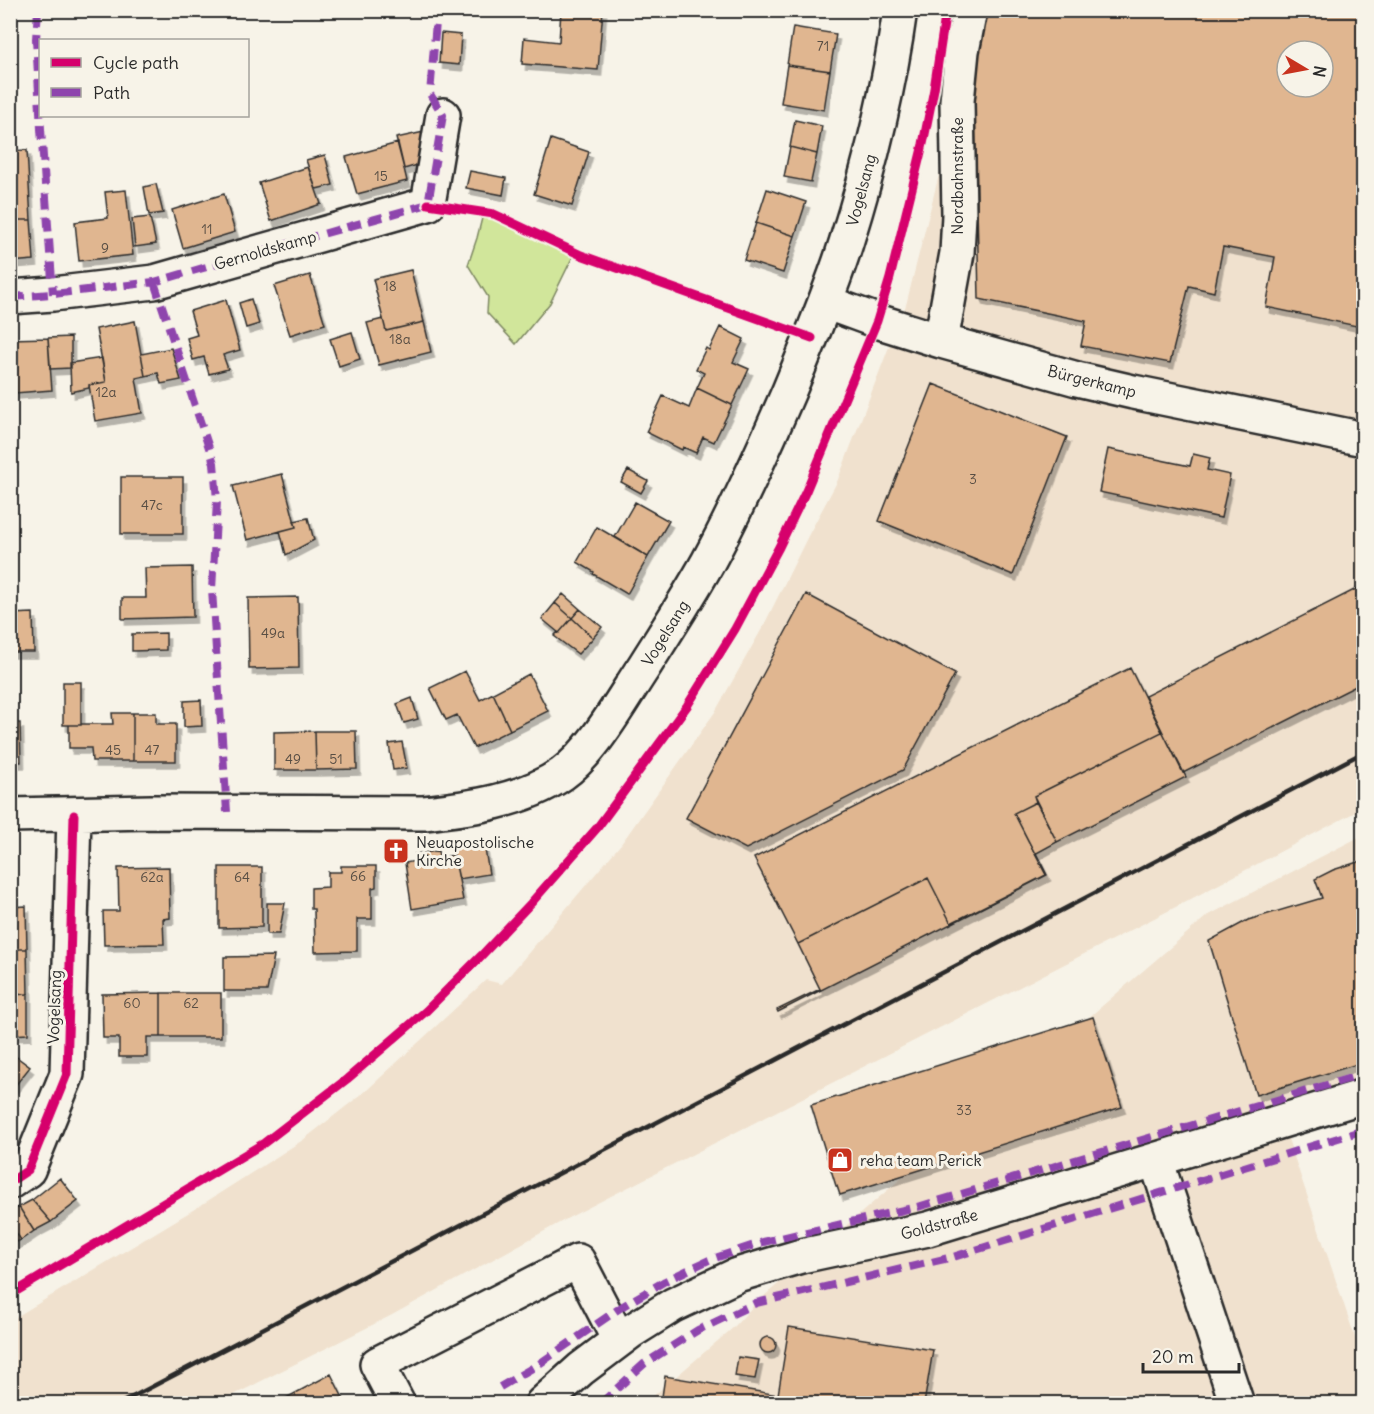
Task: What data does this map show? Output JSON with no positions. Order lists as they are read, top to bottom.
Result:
{
  "streets": {
    "street": [
      "Nordbahnstraße",
      "Vogelsang",
      "Gernoldskamp",
      "Bürgerkamp",
      "Goldstraße"
    ]
  },
  "crossings": [
    ["Nordbahnstraße", "Bürgerkamp"],
    ["Vogelsang", "Bürgerkamp"]
  ],
  "places": {
    "church": ["Neuapostolische Kirche"],
    "shop": ["reha team Perick"]
  },
  "house_numbers": [
    "71",
    "15",
    "11",
    "9",
    "18",
    "18a",
    "12a",
    "3",
    "47c",
    "49a",
    "45",
    "47",
    "49",
    "51",
    "66",
    "62a",
    "64",
    "60",
    "62",
    "33"
  ],
  "legend": ["Cycle path", "Path"],
  "scale_bar": "20 m",
  "north": "right"
}
